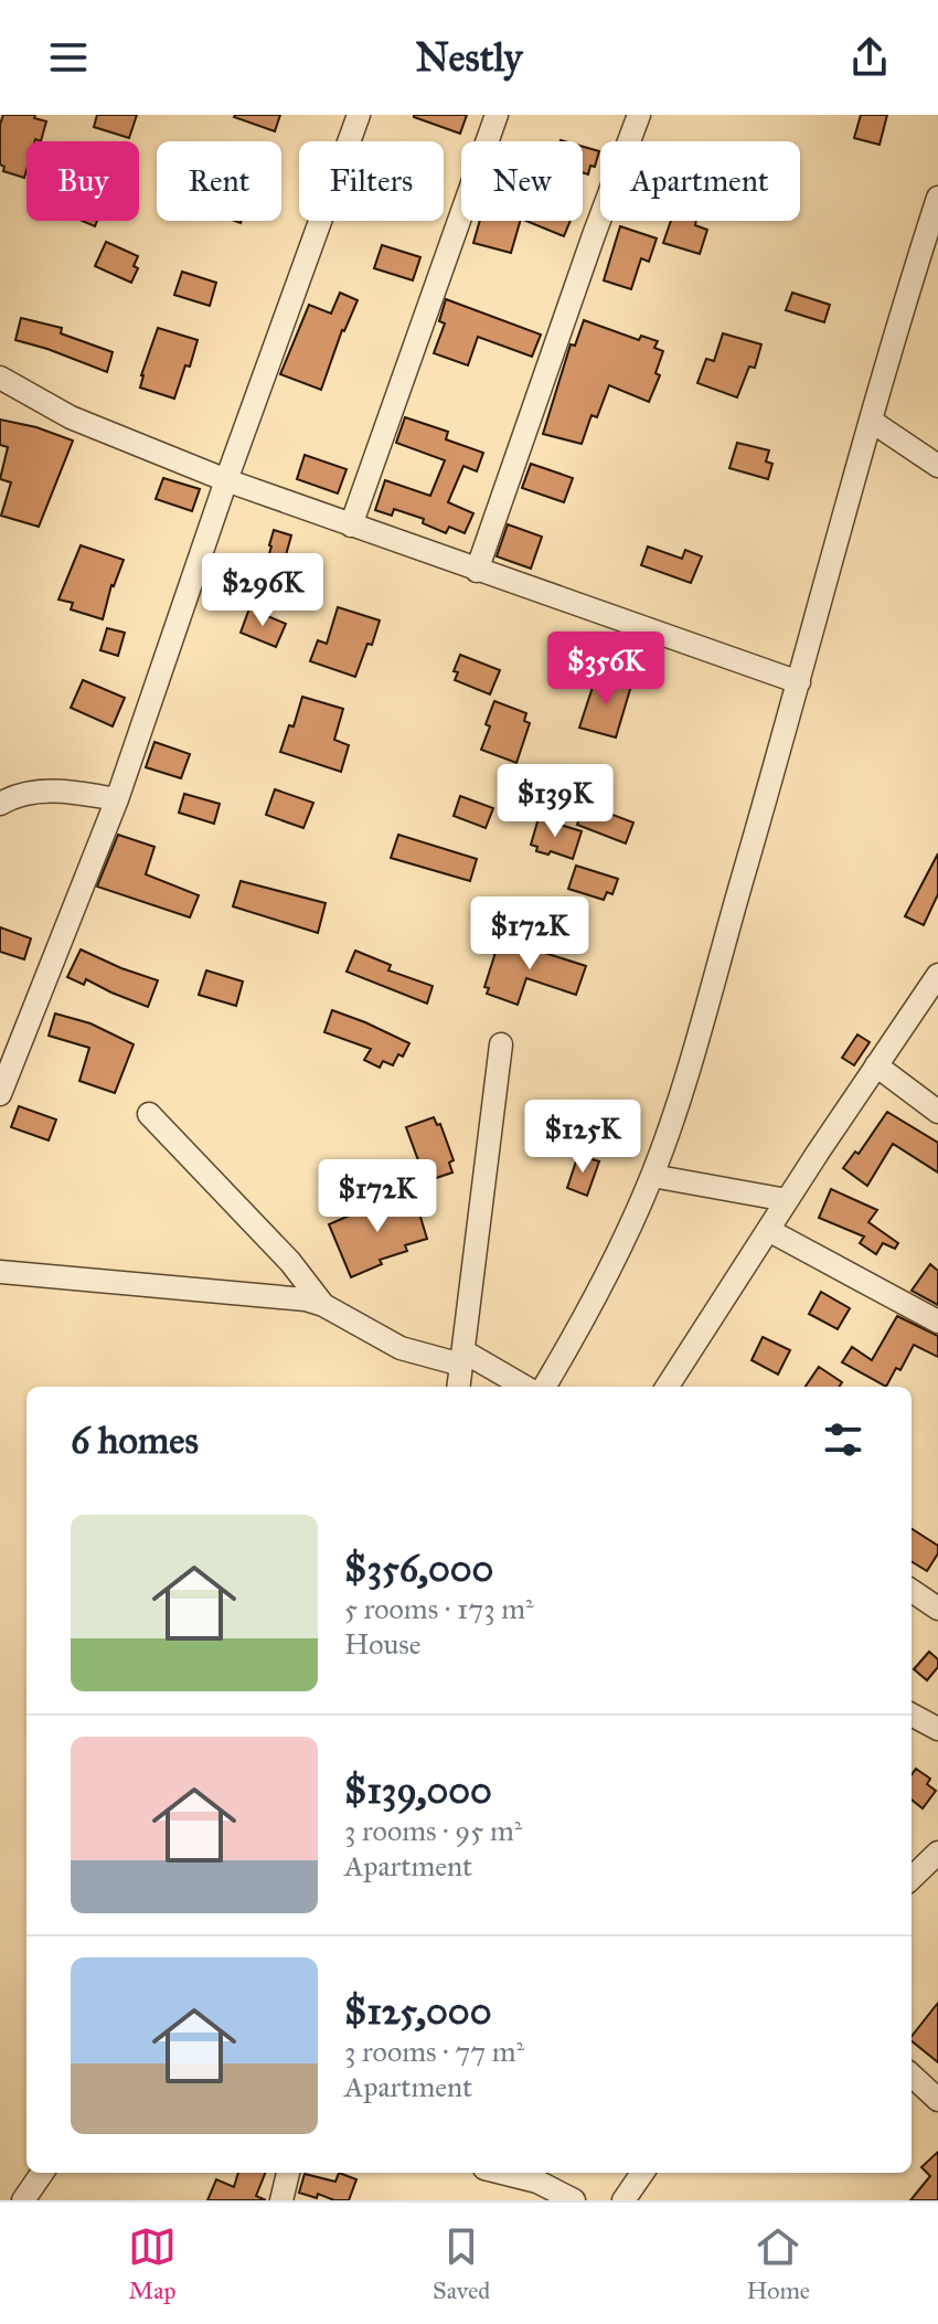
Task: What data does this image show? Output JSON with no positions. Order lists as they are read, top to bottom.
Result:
{
  "page": {
    "header": "Nestly",
    "chip": [
      "Buy",
      "Rent",
      "Filters",
      "New",
      "Apartment"
    ],
    "price": [
      "$296K",
      "$356K",
      "$139K",
      "$172K",
      "$125K",
      "$172K"
    ],
    "heading": "6 homes",
    "list": [
      {
        "name": "$356,000",
        "note": "5 rooms · 173 m² · House"
      },
      {
        "name": "$139,000",
        "note": "3 rooms · 95 m² · Apartment"
      },
      {
        "name": "$125,000",
        "note": "3 rooms · 77 m² · Apartment"
      }
    ],
    "tabs": ["Map", "Saved", "Home"]
  }
}
